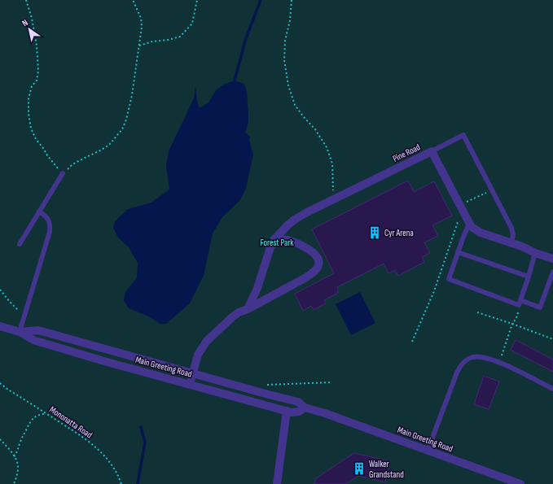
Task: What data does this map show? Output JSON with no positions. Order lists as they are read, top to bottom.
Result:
{
  "streets": {
    "street": ["Pine Road", "Main Greeting Road"],
    "path": ["Mononatta Road"]
  },
  "parks": ["Forest Park"],
  "places": {
    "building": ["Cyr Arena", "Walker Grandstand"]
  },
  "north": "top left"
}
